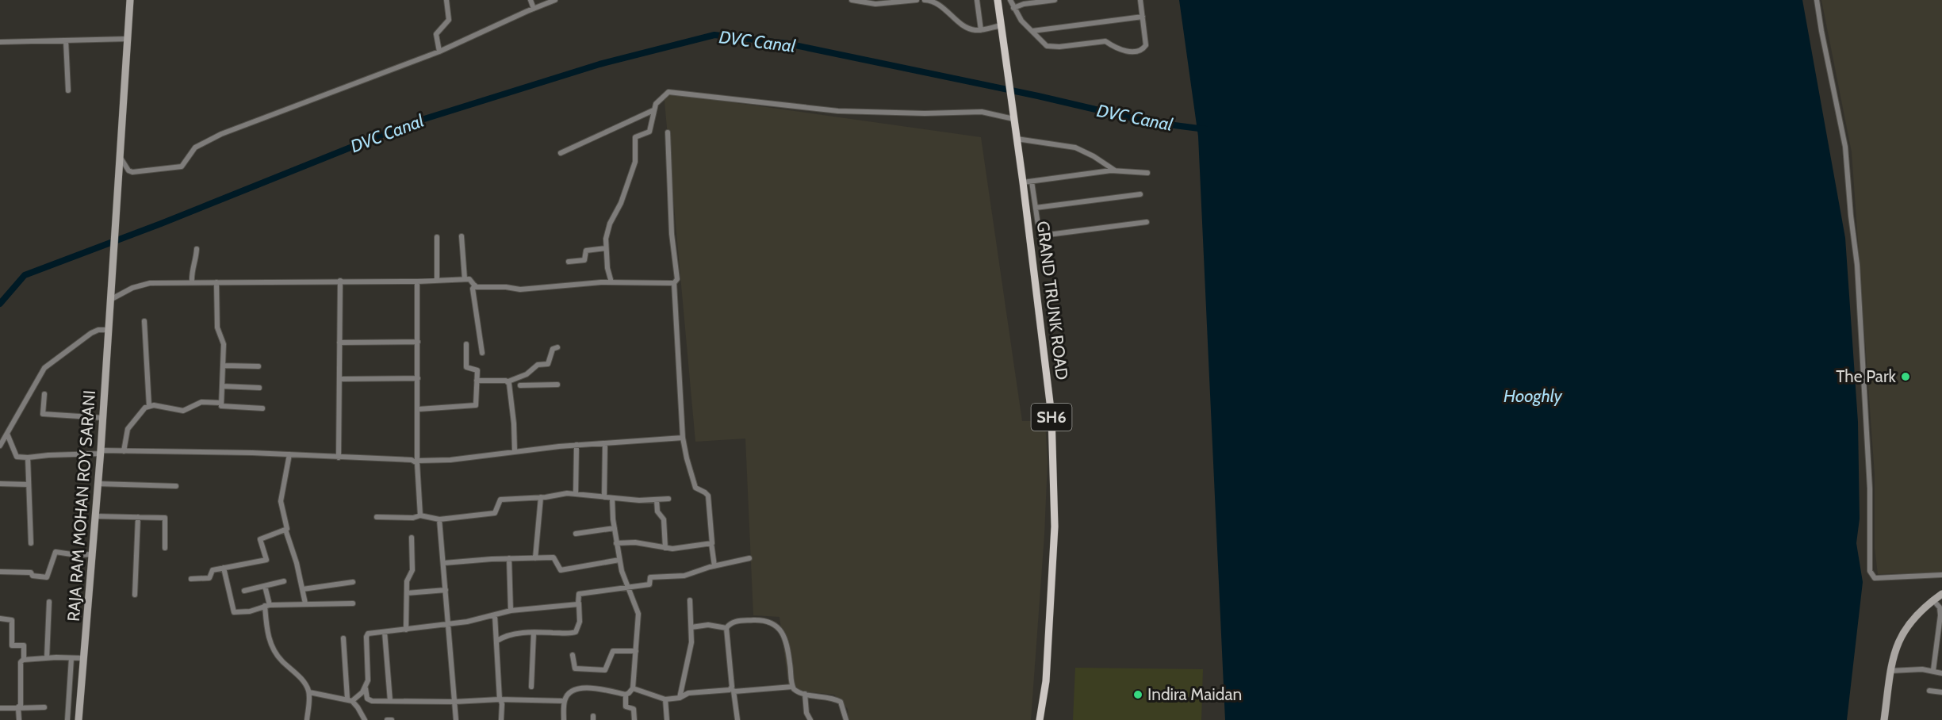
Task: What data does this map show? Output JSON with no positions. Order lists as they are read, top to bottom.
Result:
{
  "streets": {
    "main road": ["GRAND TRUNK ROAD", "SH6"],
    "street": ["RAJA RAM MOHAN ROY SARANI"]
  },
  "water": ["DVC Canal", "Hooghly"],
  "places": ["The Park", "Indira Maidan"]
}
